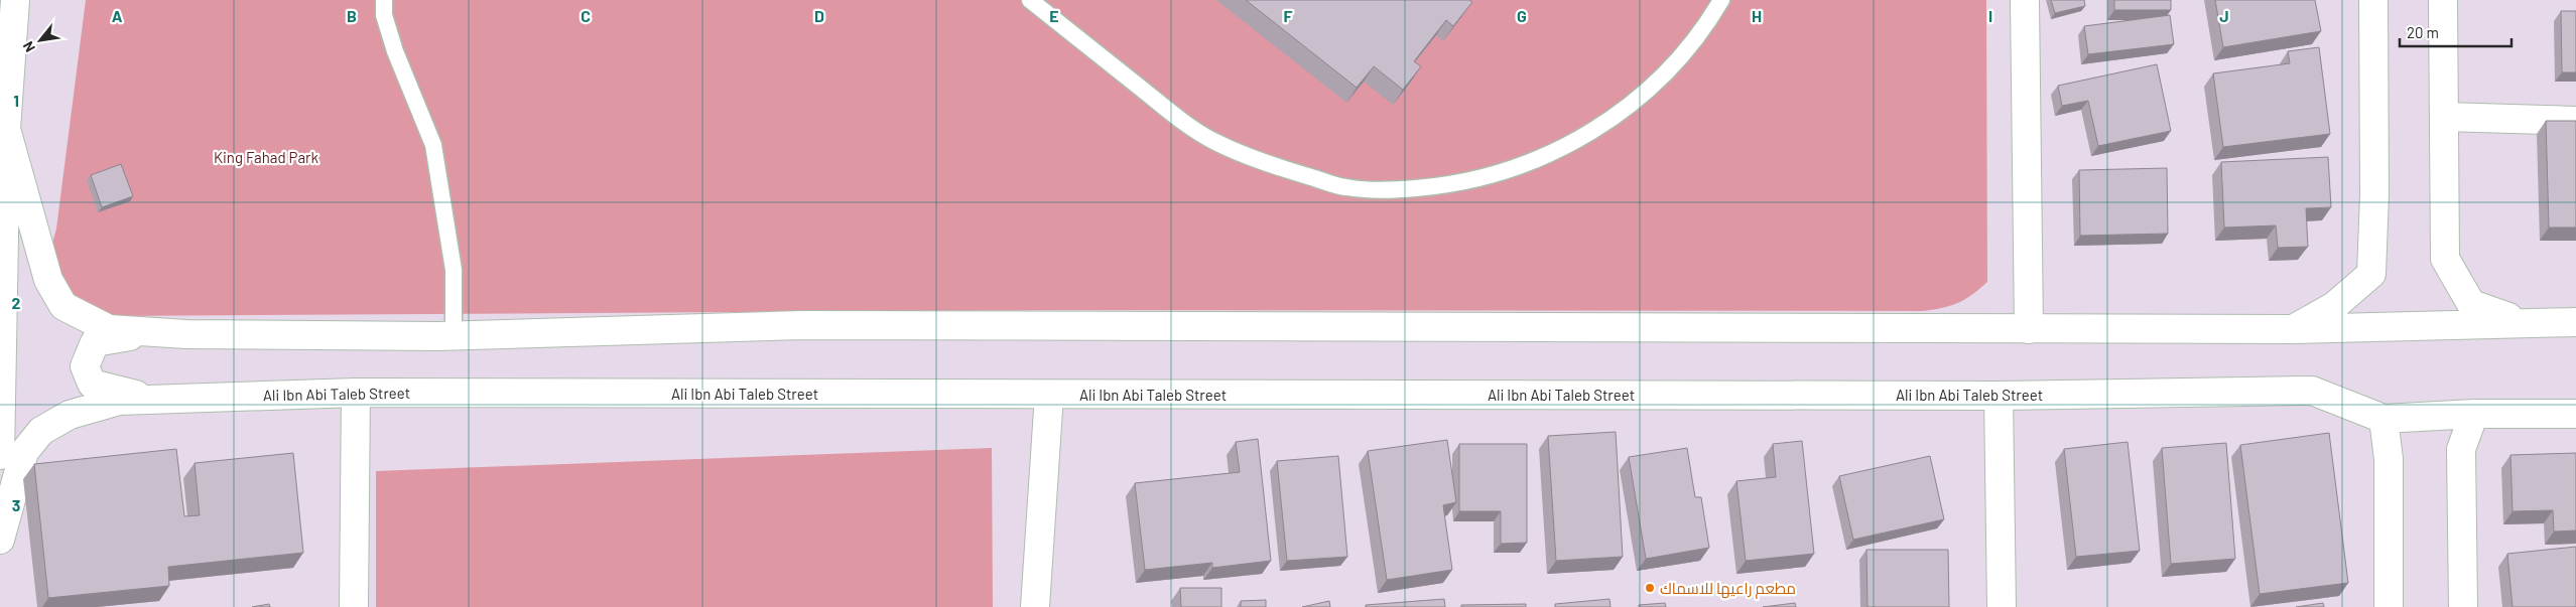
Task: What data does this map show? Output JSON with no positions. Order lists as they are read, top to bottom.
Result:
{
  "streets": {
    "street": ["Ali Ibn Abi Taleb Street"]
  },
  "parks": ["King Fahad Park"],
  "places": ["مطعم راعيها للاسماك"],
  "scale_bar": "20 m",
  "north": "bottom left",
  "grid": {
    "columns": [
      "A",
      "B",
      "C",
      "D",
      "E",
      "F",
      "G",
      "H",
      "I",
      "J"
    ],
    "rows": ["1", "2", "3"]
  }
}
